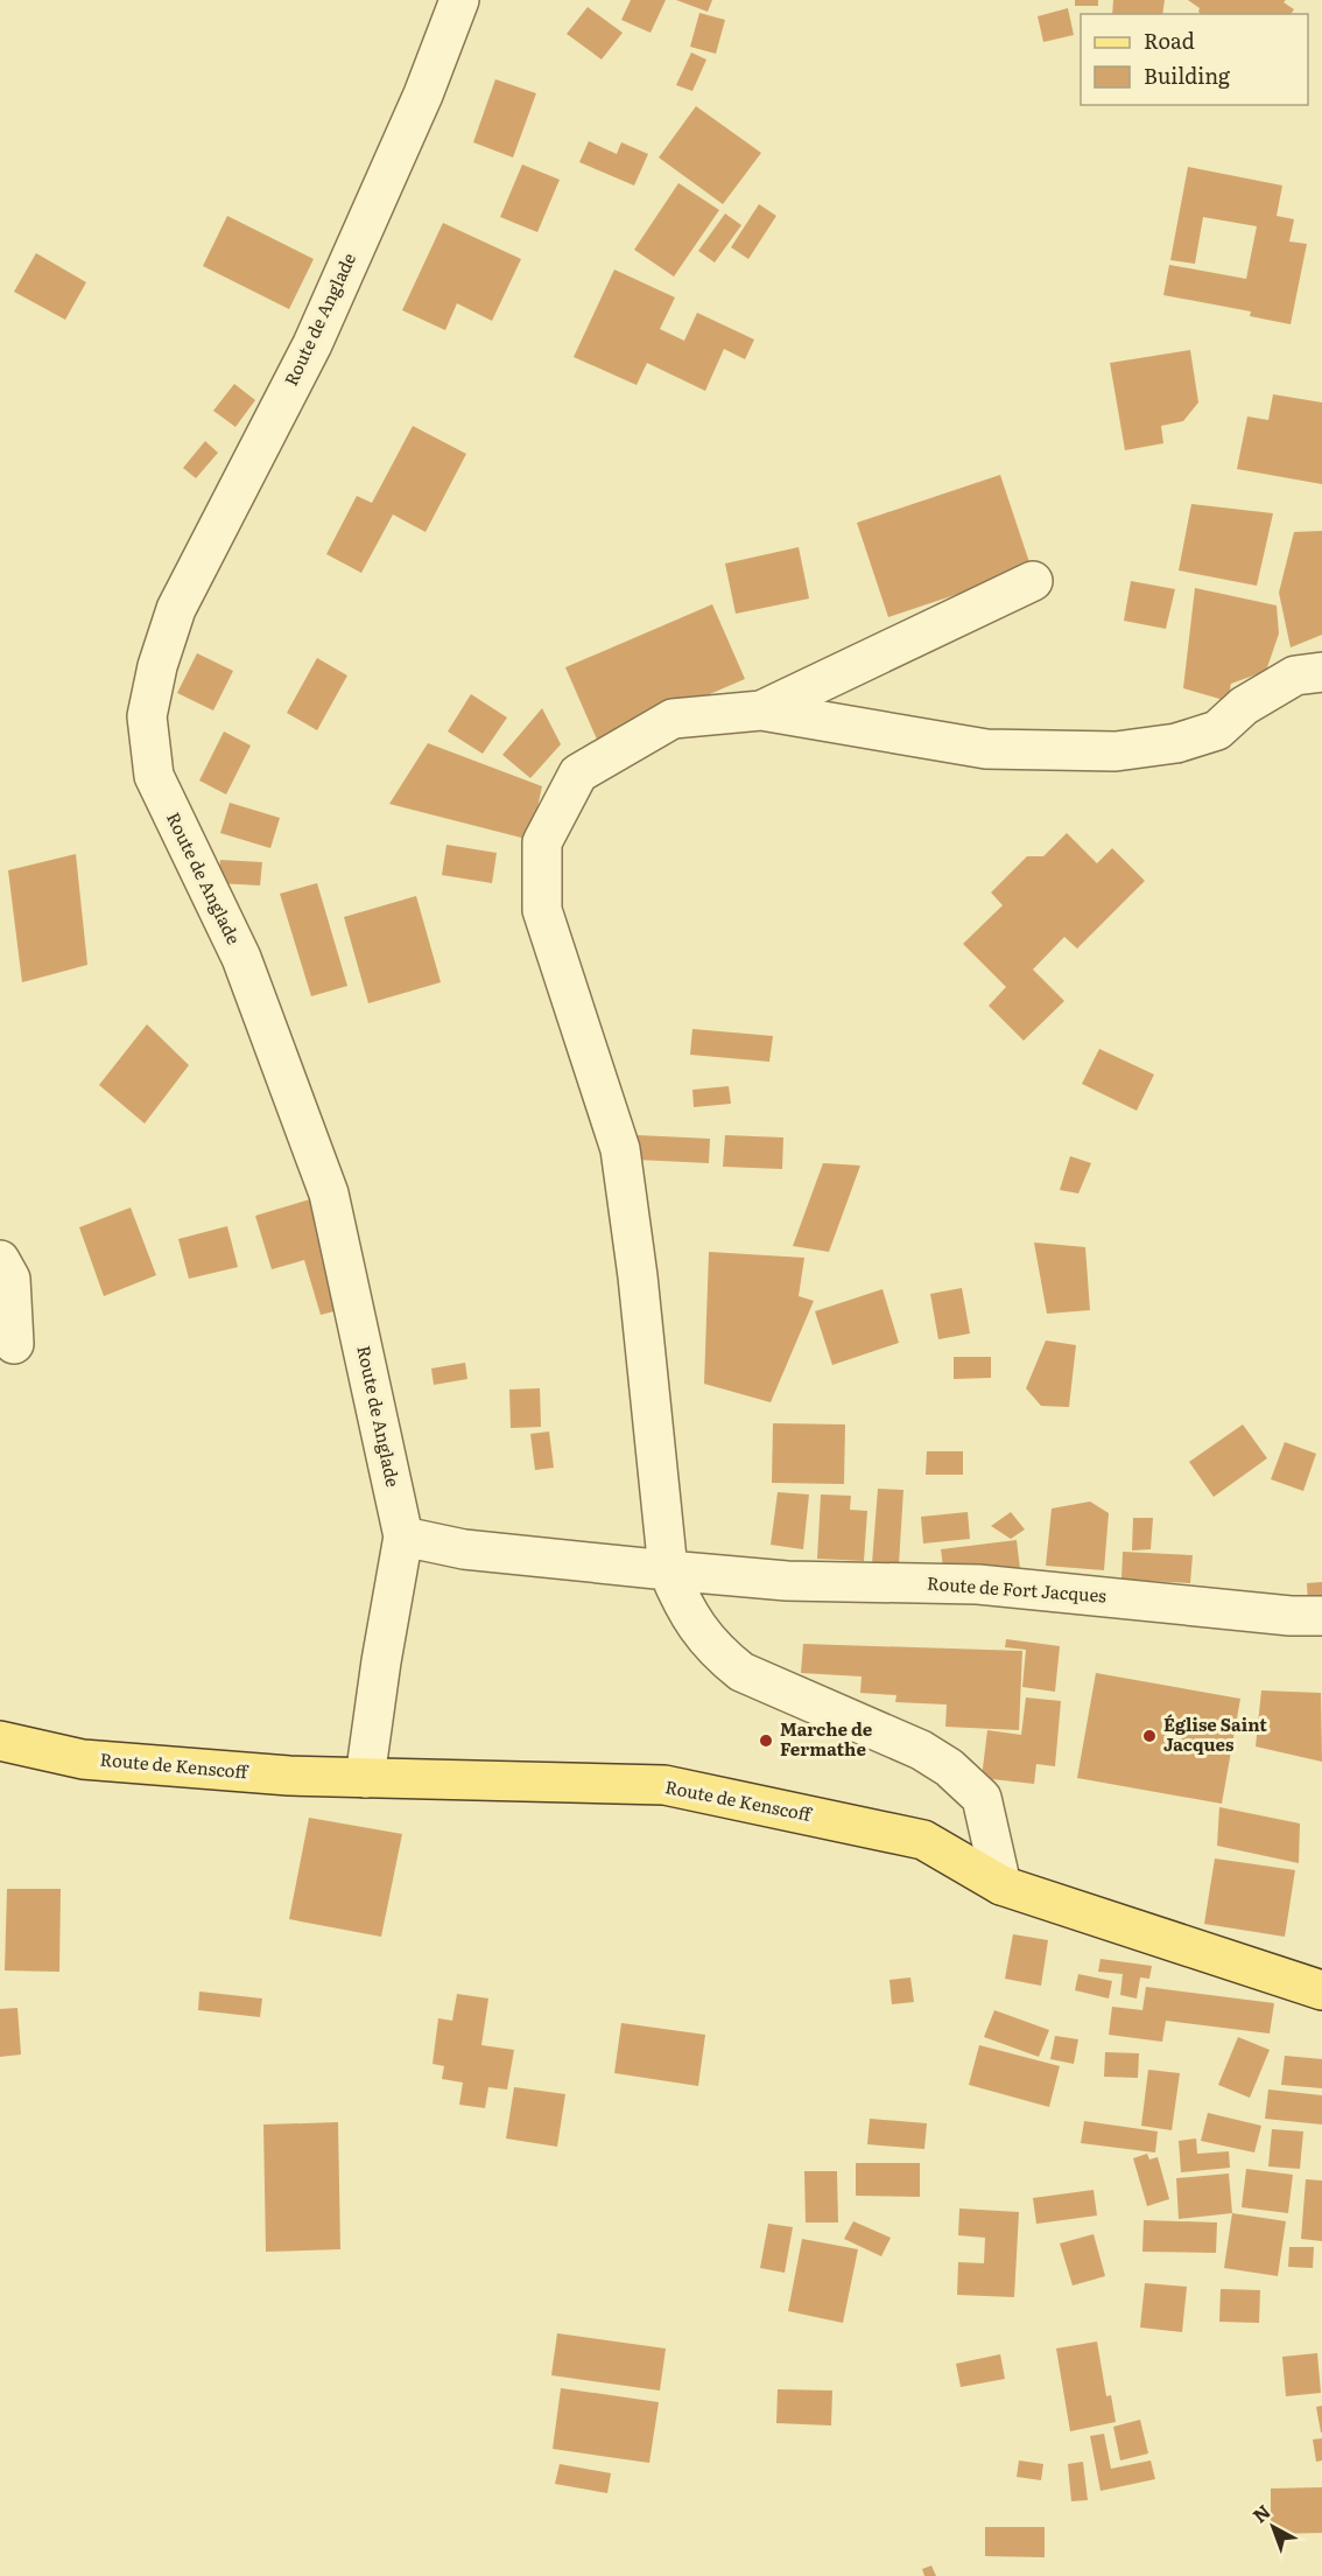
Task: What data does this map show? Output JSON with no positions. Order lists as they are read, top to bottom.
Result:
{
  "streets": {
    "main road": ["Route de Kenscoff"],
    "street": ["Route de Anglade", "Route de Fort Jacques"]
  },
  "places": ["Église Saint Jacques", "Marche de Fermathe"],
  "legend": ["Road", "Building"],
  "north": "top left"
}
